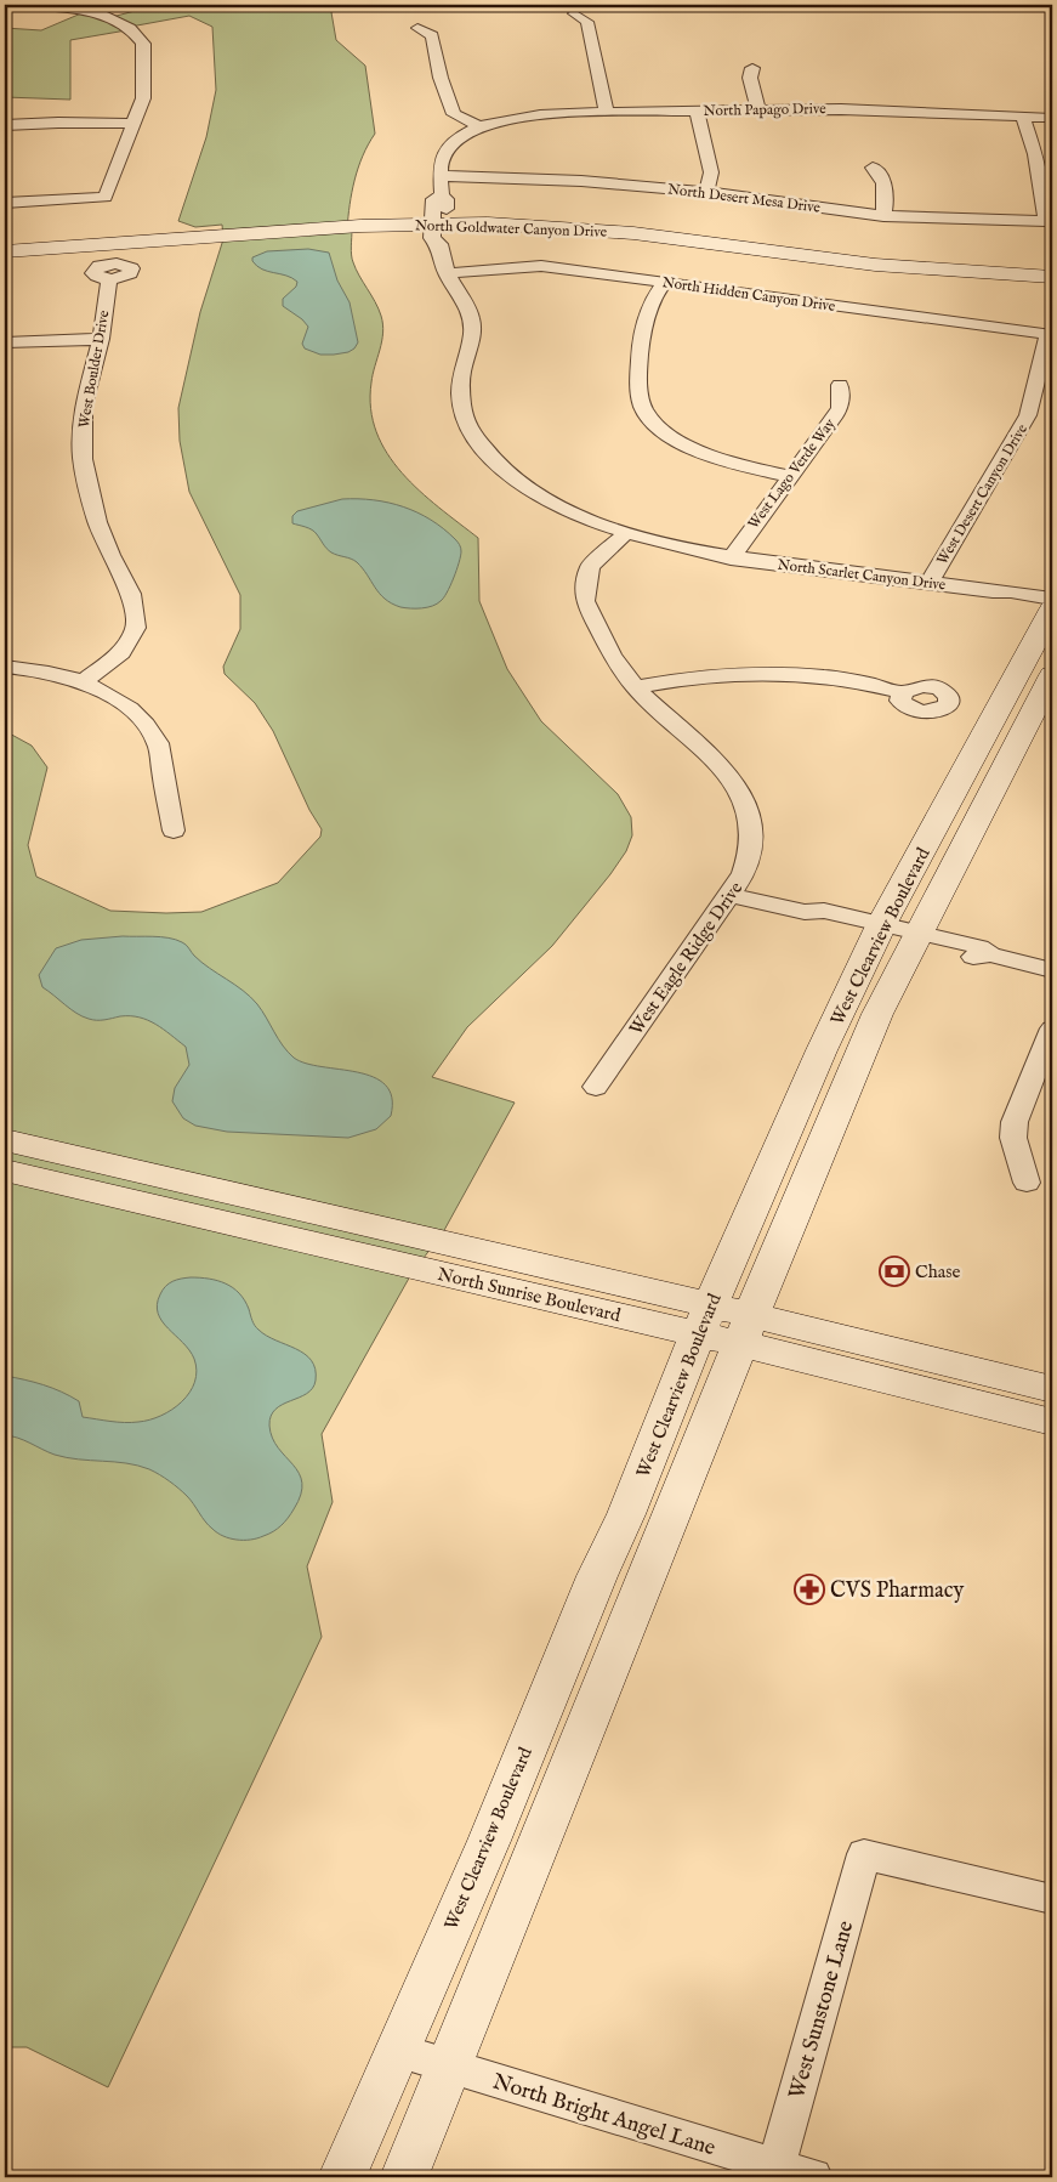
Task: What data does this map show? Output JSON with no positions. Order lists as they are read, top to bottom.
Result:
{
  "streets": {
    "street": [
      "North Papago Drive",
      "North Desert Mesa Drive",
      "North Goldwater Canyon Drive",
      "North Hidden Canyon Drive",
      "West Boulder Drive",
      "West Lago Verde Way",
      "West Desert Canyon Drive",
      "North Scarlet Canyon Drive",
      "West Clearview Boulevard",
      "West Eagle Ridge Drive",
      "North Sunrise Boulevard",
      "West Sunstone Lane",
      "North Bright Angel Lane"
    ]
  },
  "crossings": [
    ["North Papago Drive", "North Desert Mesa Drive"],
    ["North Papago Drive", "North Goldwater Canyon Drive"],
    ["North Papago Drive", "North Hidden Canyon Drive"],
    ["North Papago Drive", "North Scarlet Canyon Drive"],
    ["North Hidden Canyon Drive", "West Desert Canyon Drive"],
    ["North Hidden Canyon Drive", "North Scarlet Canyon Drive"],
    ["West Lago Verde Way", "North Scarlet Canyon Drive"],
    ["West Desert Canyon Drive", "North Scarlet Canyon Drive"],
    ["North Scarlet Canyon Drive", "West Clearview Boulevard"],
    ["North Scarlet Canyon Drive", "West Eagle Ridge Drive"],
    ["West Clearview Boulevard", "North Sunrise Boulevard"],
    ["West Clearview Boulevard", "North Bright Angel Lane"],
    ["West Sunstone Lane", "North Bright Angel Lane"]
  ],
  "places": {
    "bank": ["Chase"],
    "pharmacy": ["CVS Pharmacy"]
  }
}
